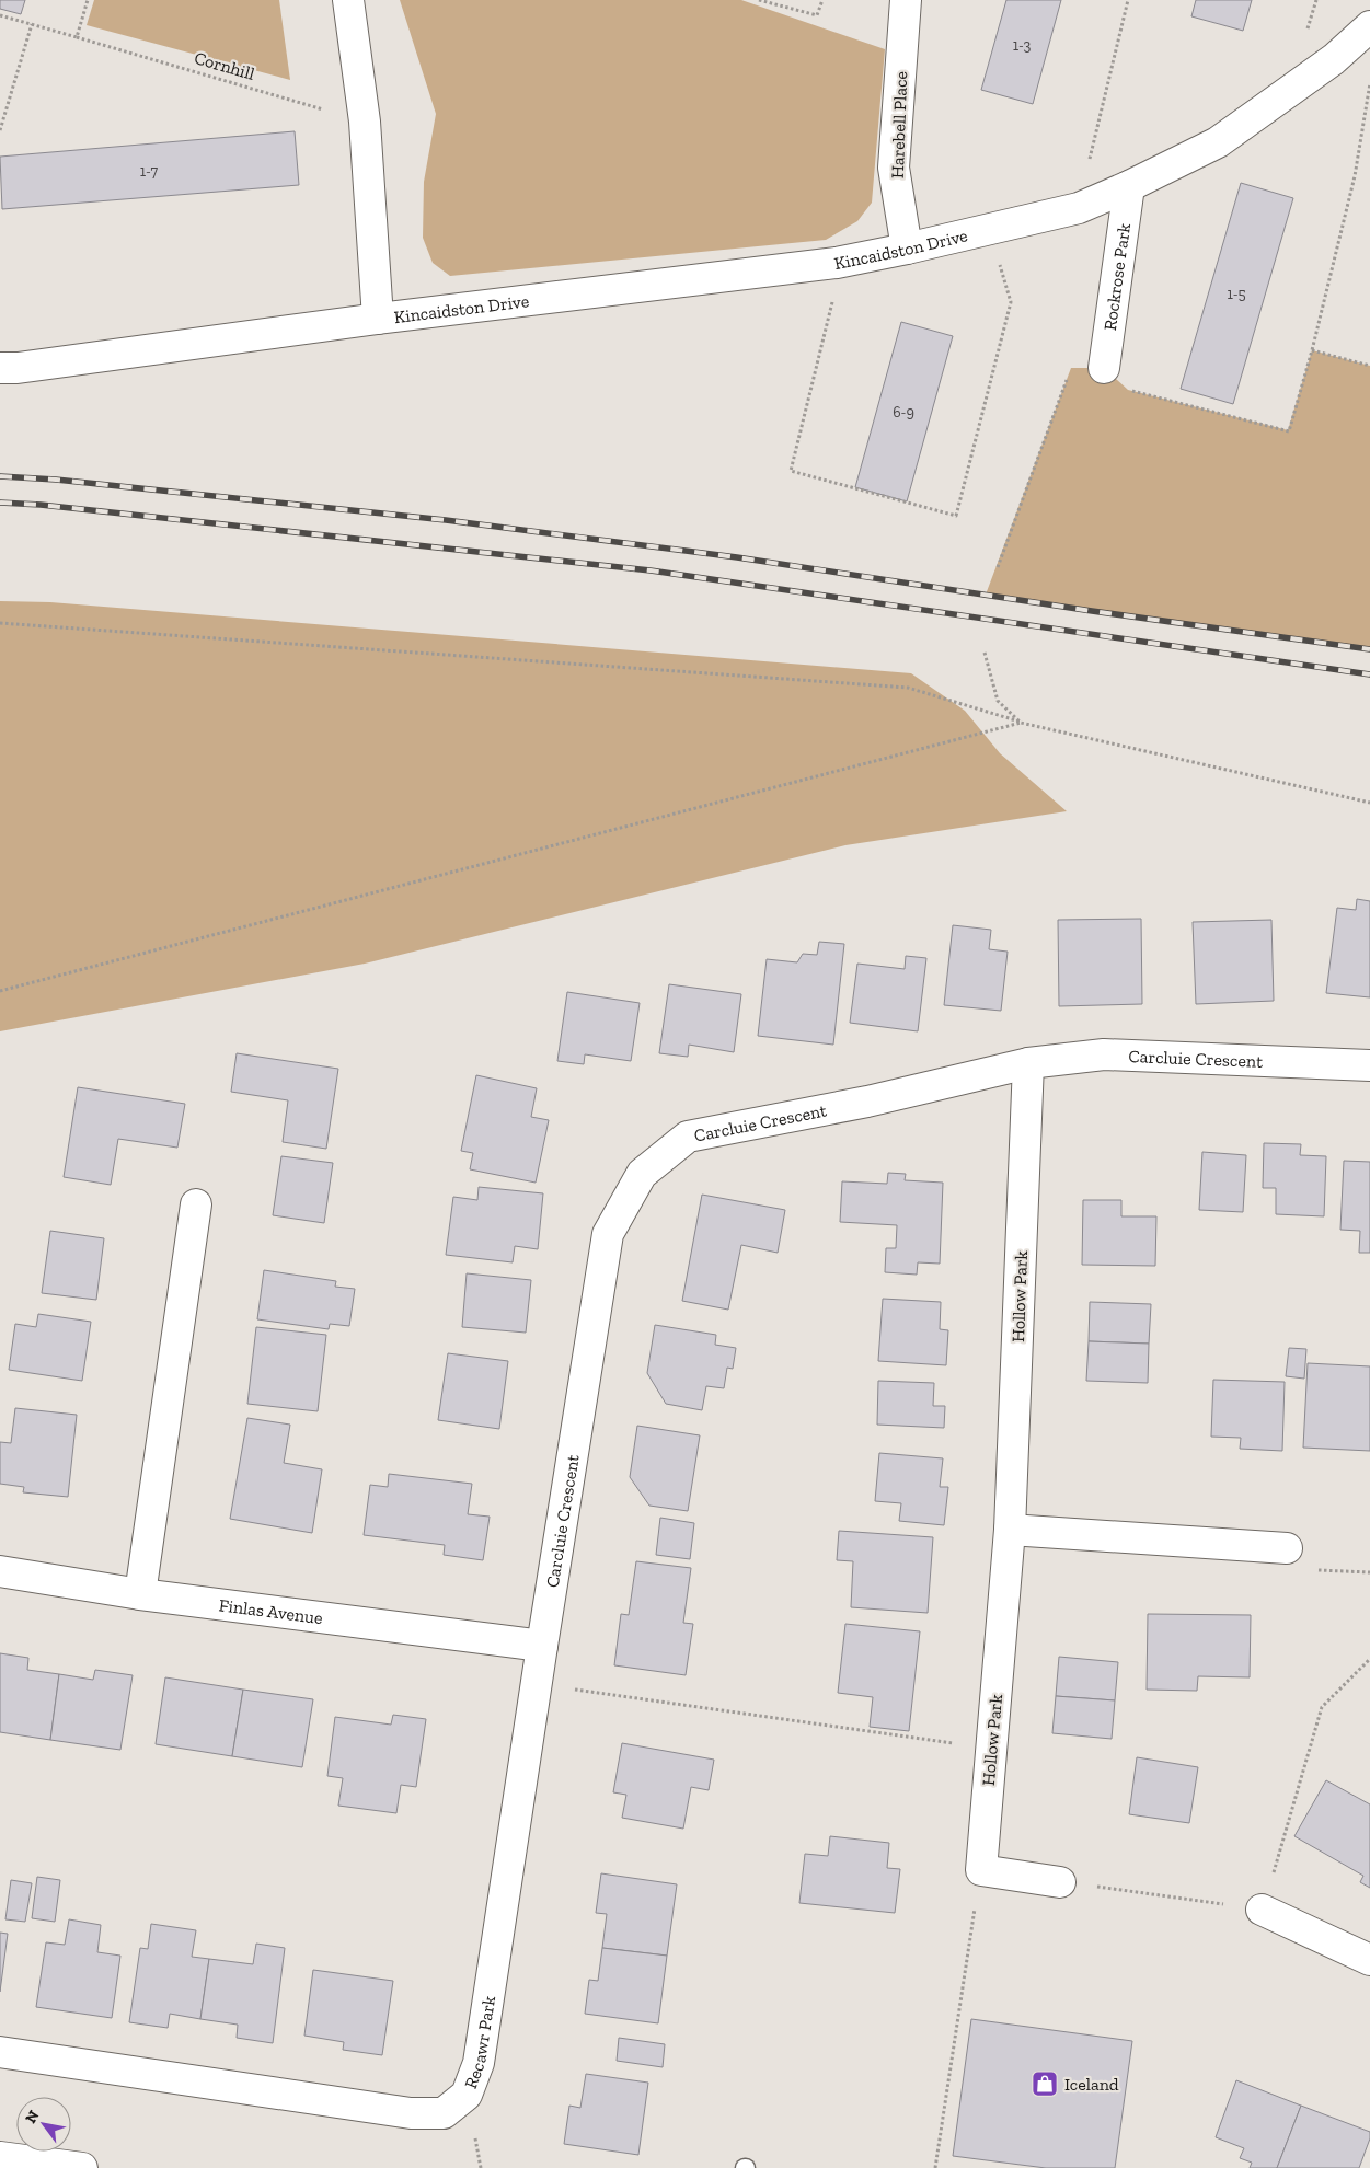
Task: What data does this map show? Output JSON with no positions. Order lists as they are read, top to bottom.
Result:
{
  "streets": {
    "street": [
      "Harebell Place",
      "Kincaidston Drive",
      "Rockrose Park",
      "Carcluie Crescent",
      "Hollow Park",
      "Finlas Avenue",
      "Recawr Park"
    ],
    "path": ["Cornhill"]
  },
  "crossings": [
    ["Cornhill", "Kincaidston Drive"],
    ["Harebell Place", "Kincaidston Drive"],
    ["Kincaidston Drive", "Rockrose Park"],
    ["Carcluie Crescent", "Hollow Park"],
    ["Carcluie Crescent", "Finlas Avenue"],
    ["Carcluie Crescent", "Recawr Park"],
    ["Finlas Avenue", "Recawr Park"]
  ],
  "places": {
    "shop": ["Iceland"]
  },
  "house_numbers": [
    "1-3",
    "1-7",
    "1-5",
    "6-9"
  ],
  "north": "top left"
}
